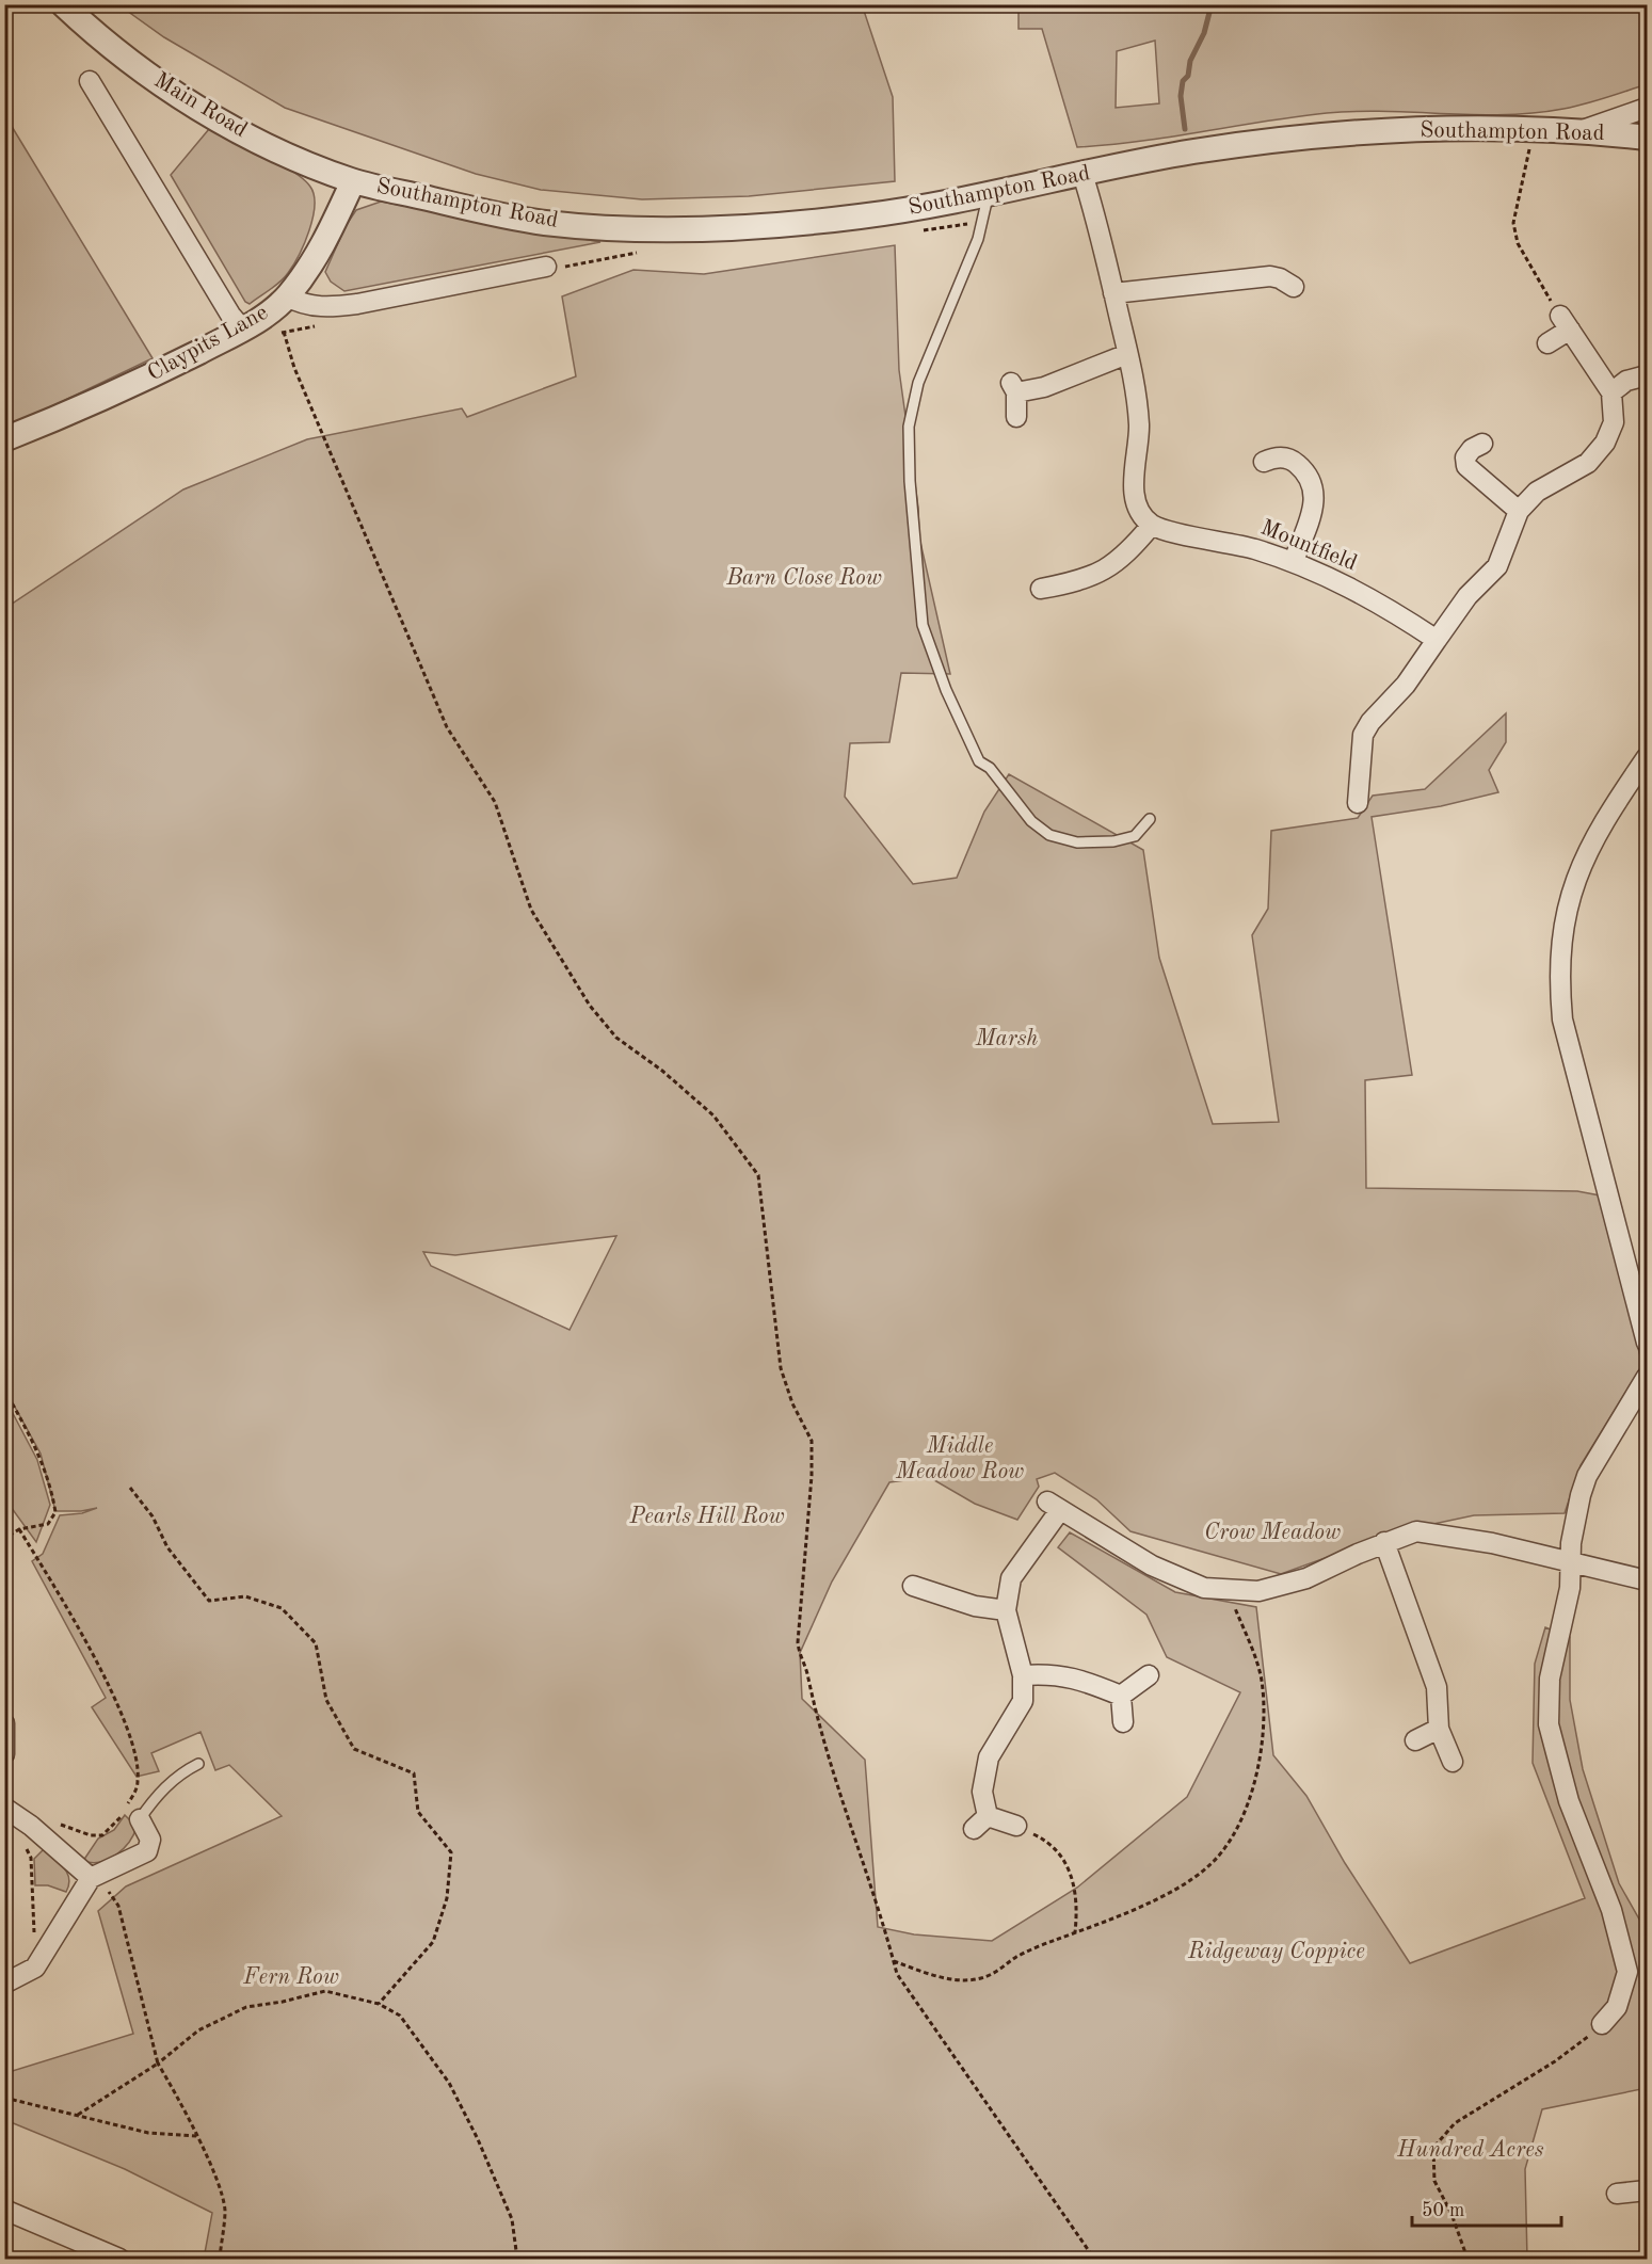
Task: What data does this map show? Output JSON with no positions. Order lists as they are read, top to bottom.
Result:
{
  "streets": {
    "street": [
      "Main Road",
      "Southampton Road",
      "Claypits Lane",
      "Mountfield"
    ]
  },
  "crossings": [
    ["Main Road", "Southampton Road"],
    ["Main Road", "Claypits Lane"],
    ["Southampton Road", "Claypits Lane"]
  ],
  "parks": [
    "Barn Close Row",
    "Marsh",
    "Middle Meadow Row",
    "Pearls Hill Row",
    "Crow Meadow",
    "Ridgeway Coppice",
    "Fern Row",
    "Hundred Acres"
  ],
  "scale_bar": "50 m"
}
